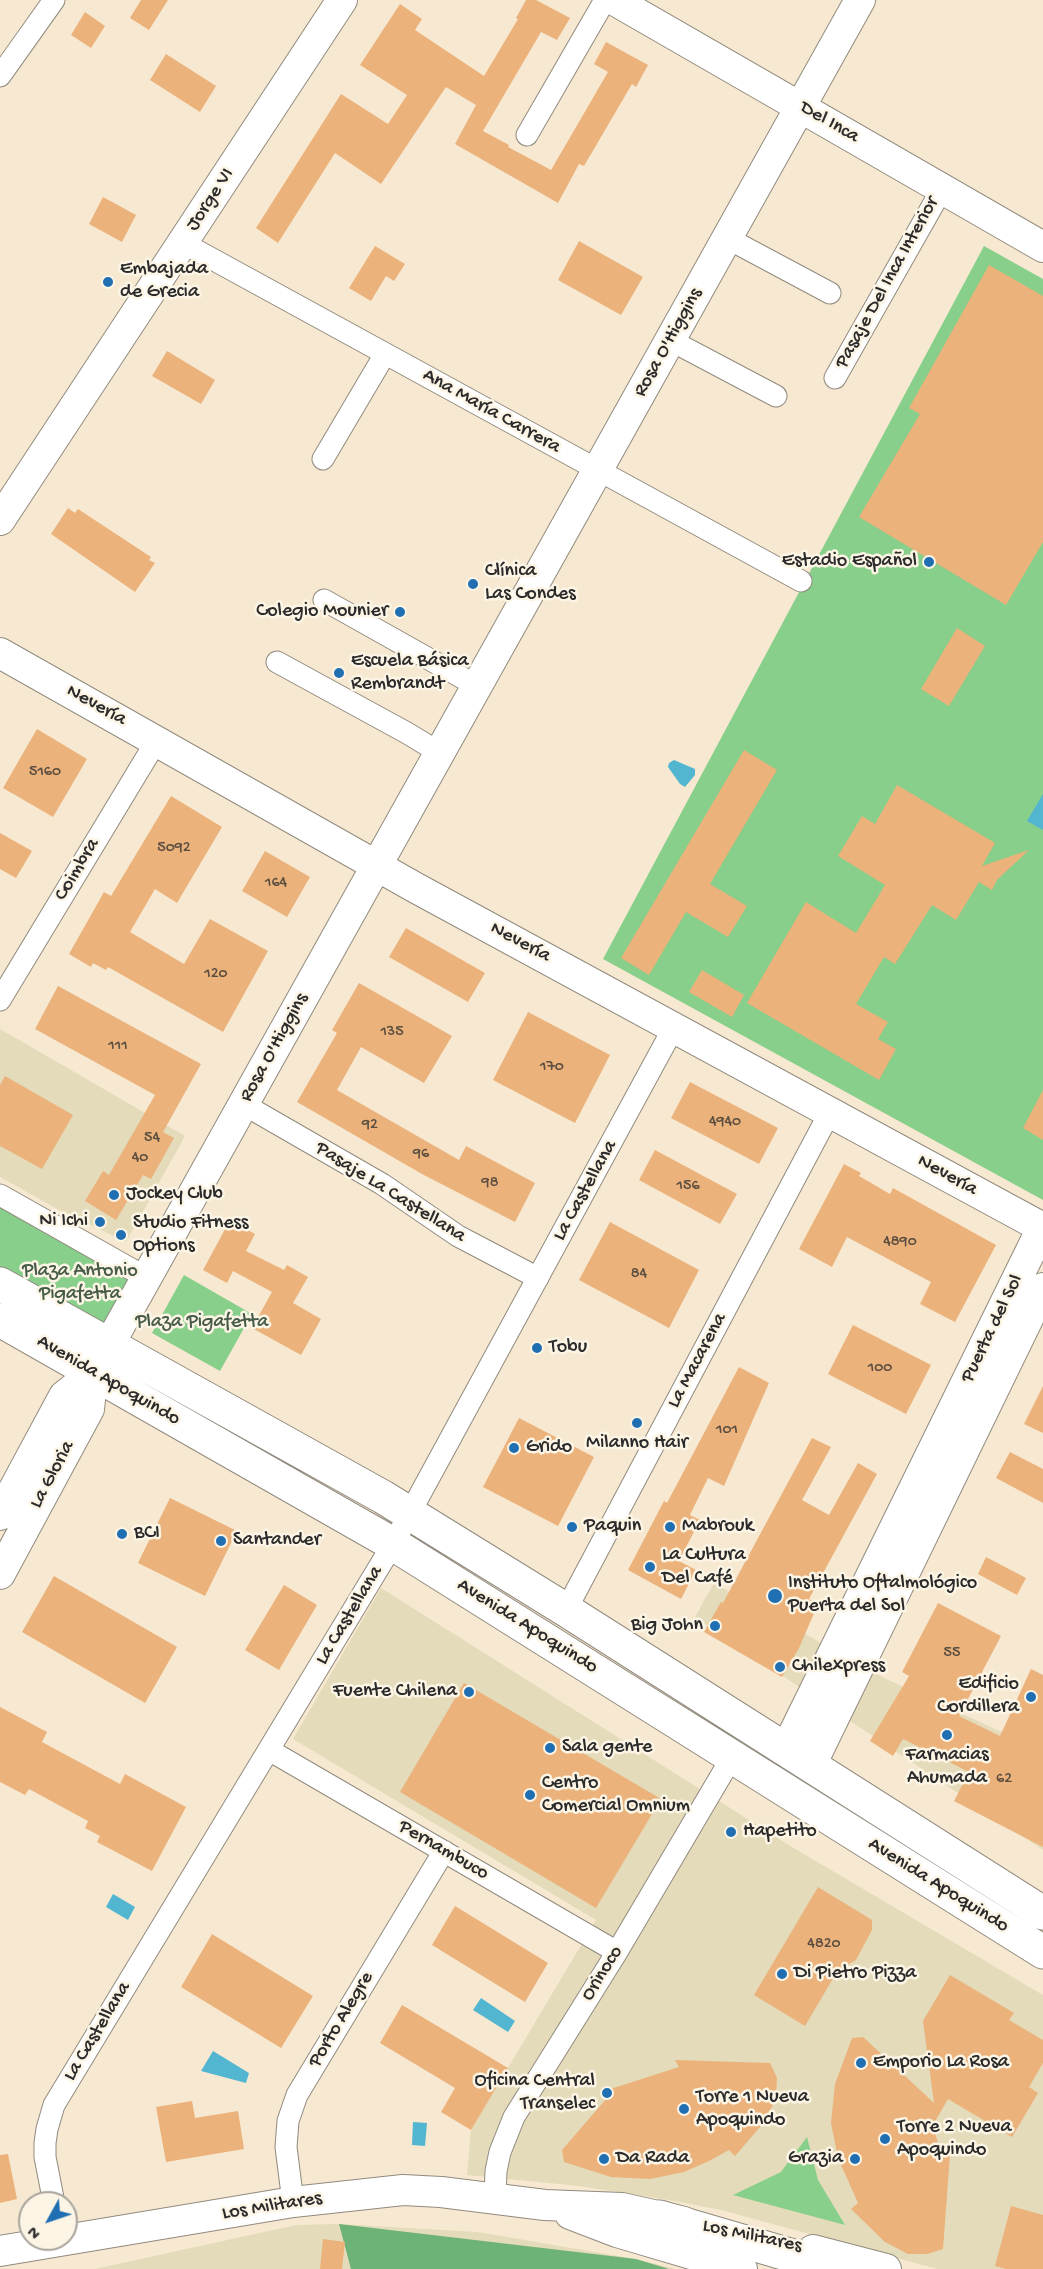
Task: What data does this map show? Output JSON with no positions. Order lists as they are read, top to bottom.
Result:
{
  "streets": {
    "main road": ["Avenida Apoquindo"],
    "street": [
      "Del Inca",
      "Jorge VI",
      "Pasaje Del Inca Interior",
      "Rosa O'Higgins",
      "Ana María Carrera",
      "Nevería",
      "Coimbra",
      "La Castellana",
      "Pasaje La Castellana",
      "Puerta del Sol",
      "La Macarena",
      "La Gloria",
      "Pernambuco",
      "Orinoco",
      "Porto Alegre",
      "Los Militares"
    ]
  },
  "crossings": [
    ["Del Inca", "Pasaje Del Inca Interior"],
    ["Del Inca", "Rosa O'Higgins"],
    ["Jorge VI", "Ana María Carrera"],
    ["Rosa O'Higgins", "Ana María Carrera"],
    ["Rosa O'Higgins", "Nevería"],
    ["Rosa O'Higgins", "Pasaje La Castellana"],
    ["Rosa O'Higgins", "Avenida Apoquindo"],
    ["Rosa O'Higgins", "La Gloria"],
    ["Nevería", "Coimbra"],
    ["Nevería", "La Castellana"],
    ["Nevería", "Puerta del Sol"],
    ["Nevería", "La Macarena"],
    ["La Castellana", "Pasaje La Castellana"],
    ["La Castellana", "Avenida Apoquindo"],
    ["La Castellana", "Pernambuco"],
    ["Puerta del Sol", "Avenida Apoquindo"],
    ["La Macarena", "Avenida Apoquindo"],
    ["Avenida Apoquindo", "La Gloria"],
    ["Avenida Apoquindo", "Orinoco"],
    ["Pernambuco", "Orinoco"],
    ["Pernambuco", "Porto Alegre"],
    ["Orinoco", "Los Militares"],
    ["Porto Alegre", "Los Militares"]
  ],
  "parks": ["Plaza Antonio Pigafetta", "Plaza Pigafetta"],
  "places": [
    "Embajada de Grecia",
    "Estadio Español",
    "Clínica Las Condes",
    "Colegio Mounier",
    "Escuela Básica Rembrandt",
    "Jockey Club",
    "Ni Ichi",
    "Studio Fitness Options",
    "Tobu",
    "Milanno Hair",
    "Grido",
    "Paquin",
    "Mabrouk",
    "BCI",
    "Santander",
    "La Cultura Del Café",
    "Instituto Oftalmológico Puerta del Sol",
    "Big John",
    "Chilexpress",
    "Fuente Chilena",
    "Edificio Cordillera",
    "Farmacias Ahumada",
    "Sala gente",
    "Centro Comercial Omnium",
    "Hapetito",
    "Di Pietro Pizza",
    "Emporio La Rosa",
    "Oficina Central Transelec",
    "Torre 1 Nueva Apoquindo",
    "Torre 2 Nueva Apoquindo",
    "Da Rada",
    "Grazia"
  ],
  "house_numbers": [
    "5160",
    "5092",
    "164",
    "120",
    "135",
    "111",
    "170",
    "4940",
    "92",
    "54",
    "96",
    "40",
    "98",
    "156",
    "4890",
    "84",
    "100",
    "101",
    "55",
    "62",
    "4820"
  ],
  "north": "bottom left"
}
